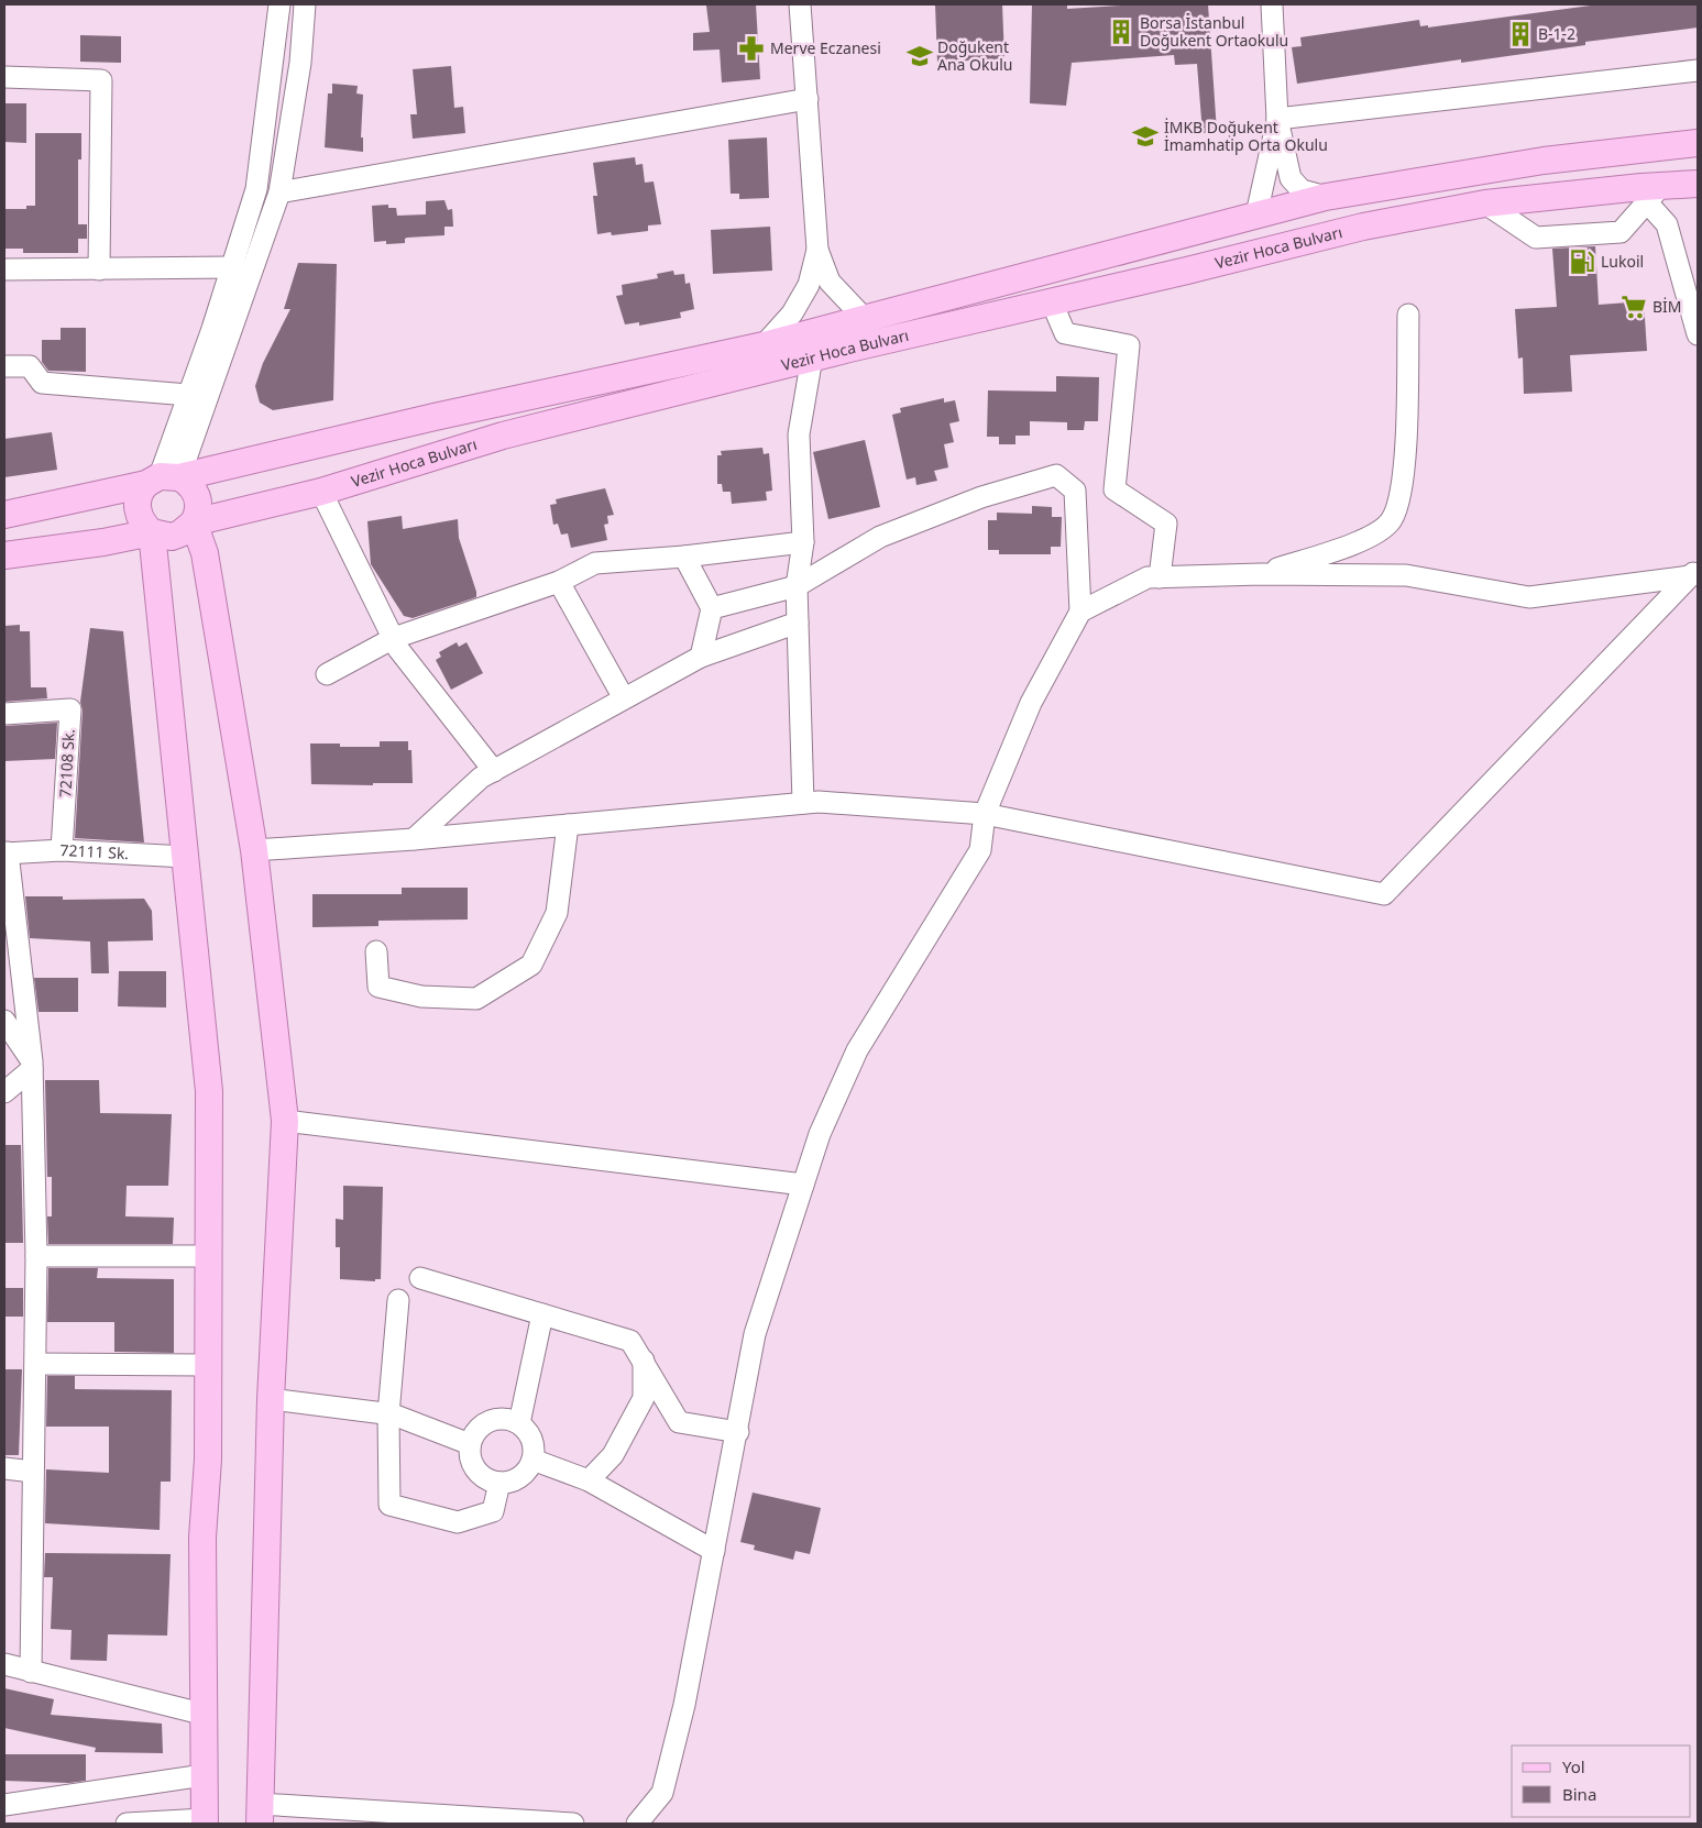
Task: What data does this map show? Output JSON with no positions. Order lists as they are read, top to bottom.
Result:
{
  "streets": {
    "main road": ["Vezir Hoca Bulvarı"],
    "street": ["72108 Sk.", "72111 Sk."]
  },
  "crossings": [
    ["72108 Sk.", "72111 Sk."]
  ],
  "places": {
    "building": ["Borsa İstanbul Doğukent Ortaokulu", "B-1-2"],
    "pharmacy": ["Merve Eczanesi"],
    "school or university": ["Doğukent Ana Okulu", "İMKB Doğukent İmamhatip Orta Okulu"],
    "fuel station": ["Lukoil"],
    "supermarket": ["BİM"]
  },
  "legend": ["Yol", "Bina"]
}
